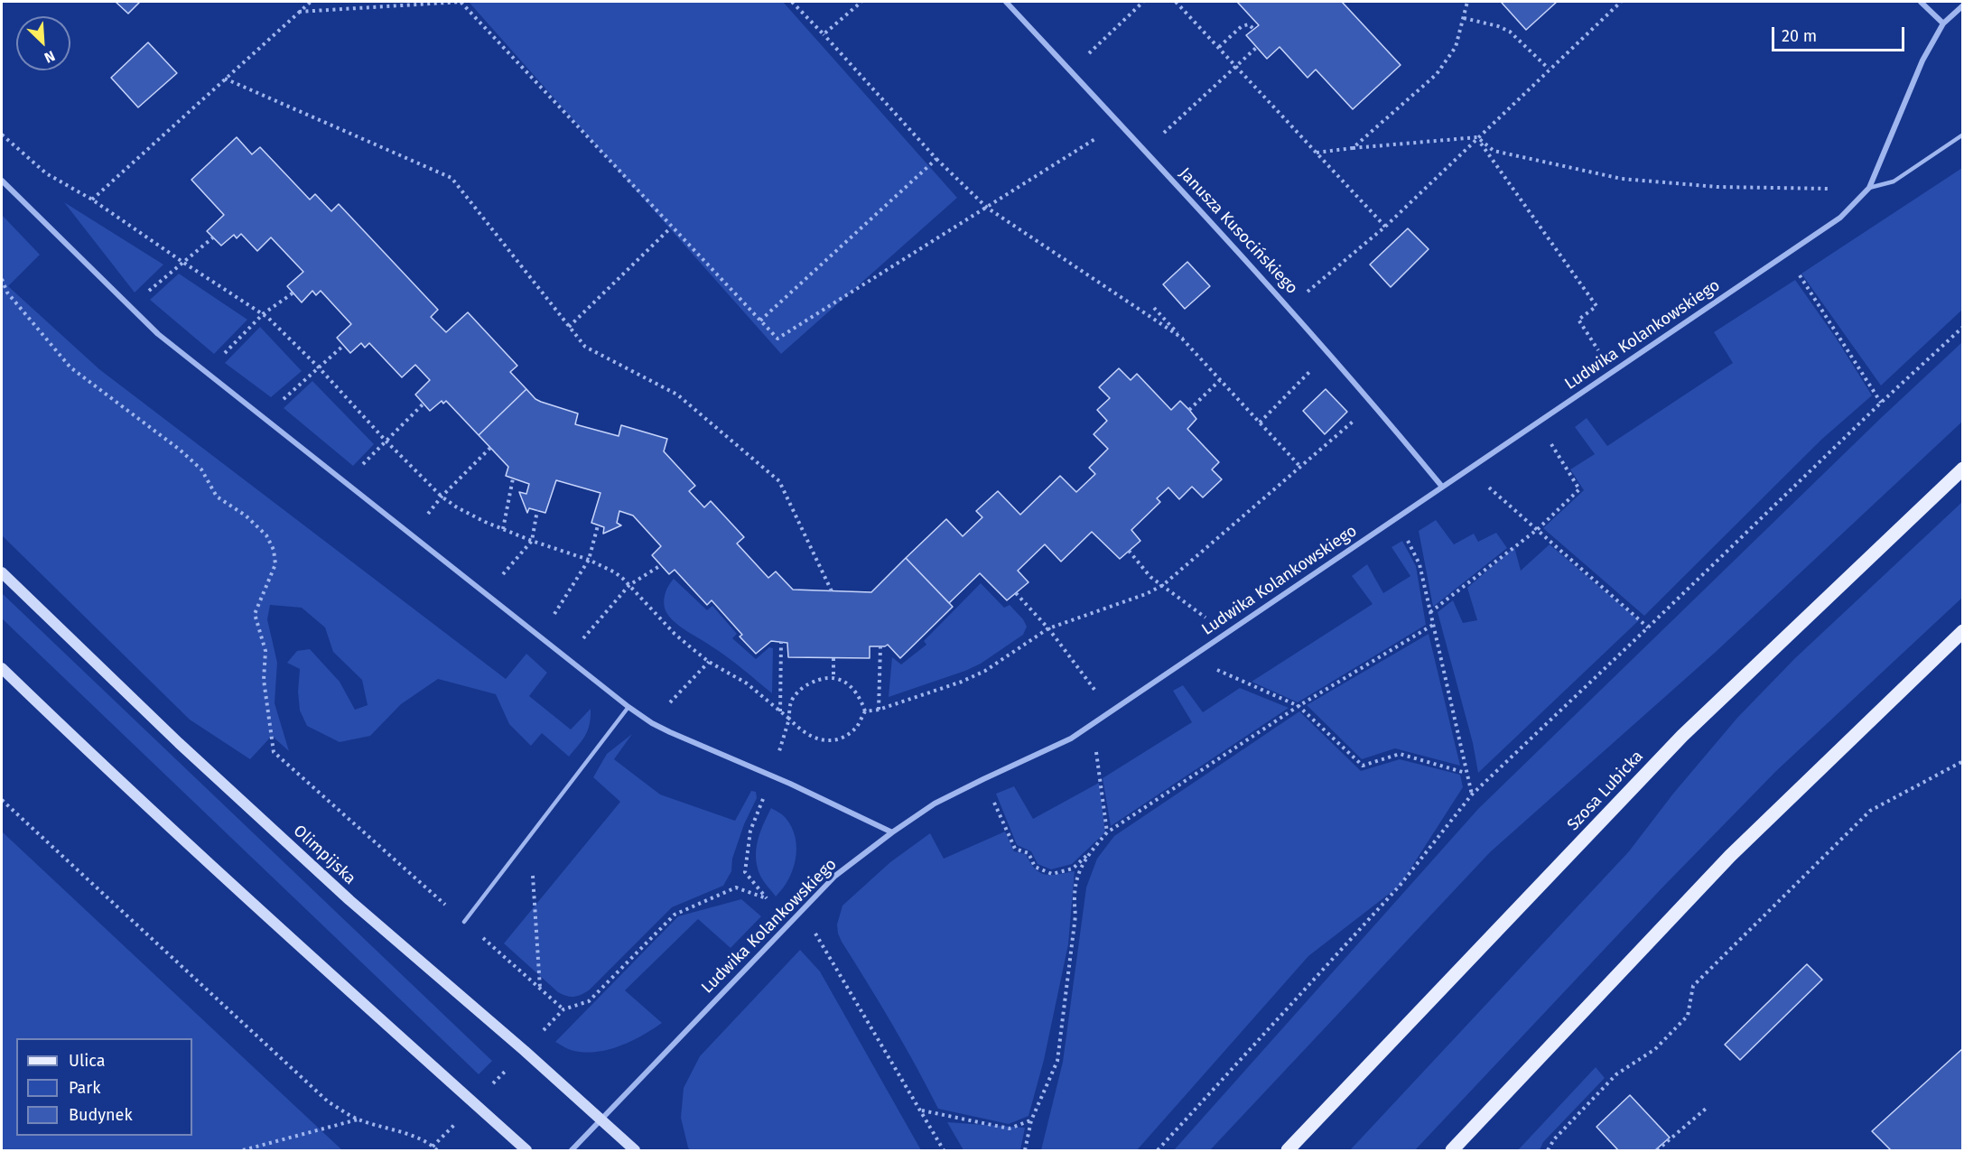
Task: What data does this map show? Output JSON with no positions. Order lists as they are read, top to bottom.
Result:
{
  "streets": {
    "main road": ["Szosa Lubicka"],
    "street": ["Janusza Kusocińskiego", "Ludwika Kolankowskiego", "Olimpijska"]
  },
  "crossings": [
    ["Janusza Kusocińskiego", "Ludwika Kolankowskiego"],
    ["Ludwika Kolankowskiego", "Olimpijska"]
  ],
  "legend": ["Ulica", "Park", "Budynek"],
  "scale_bar": "20 m",
  "north": "bottom right"
}
